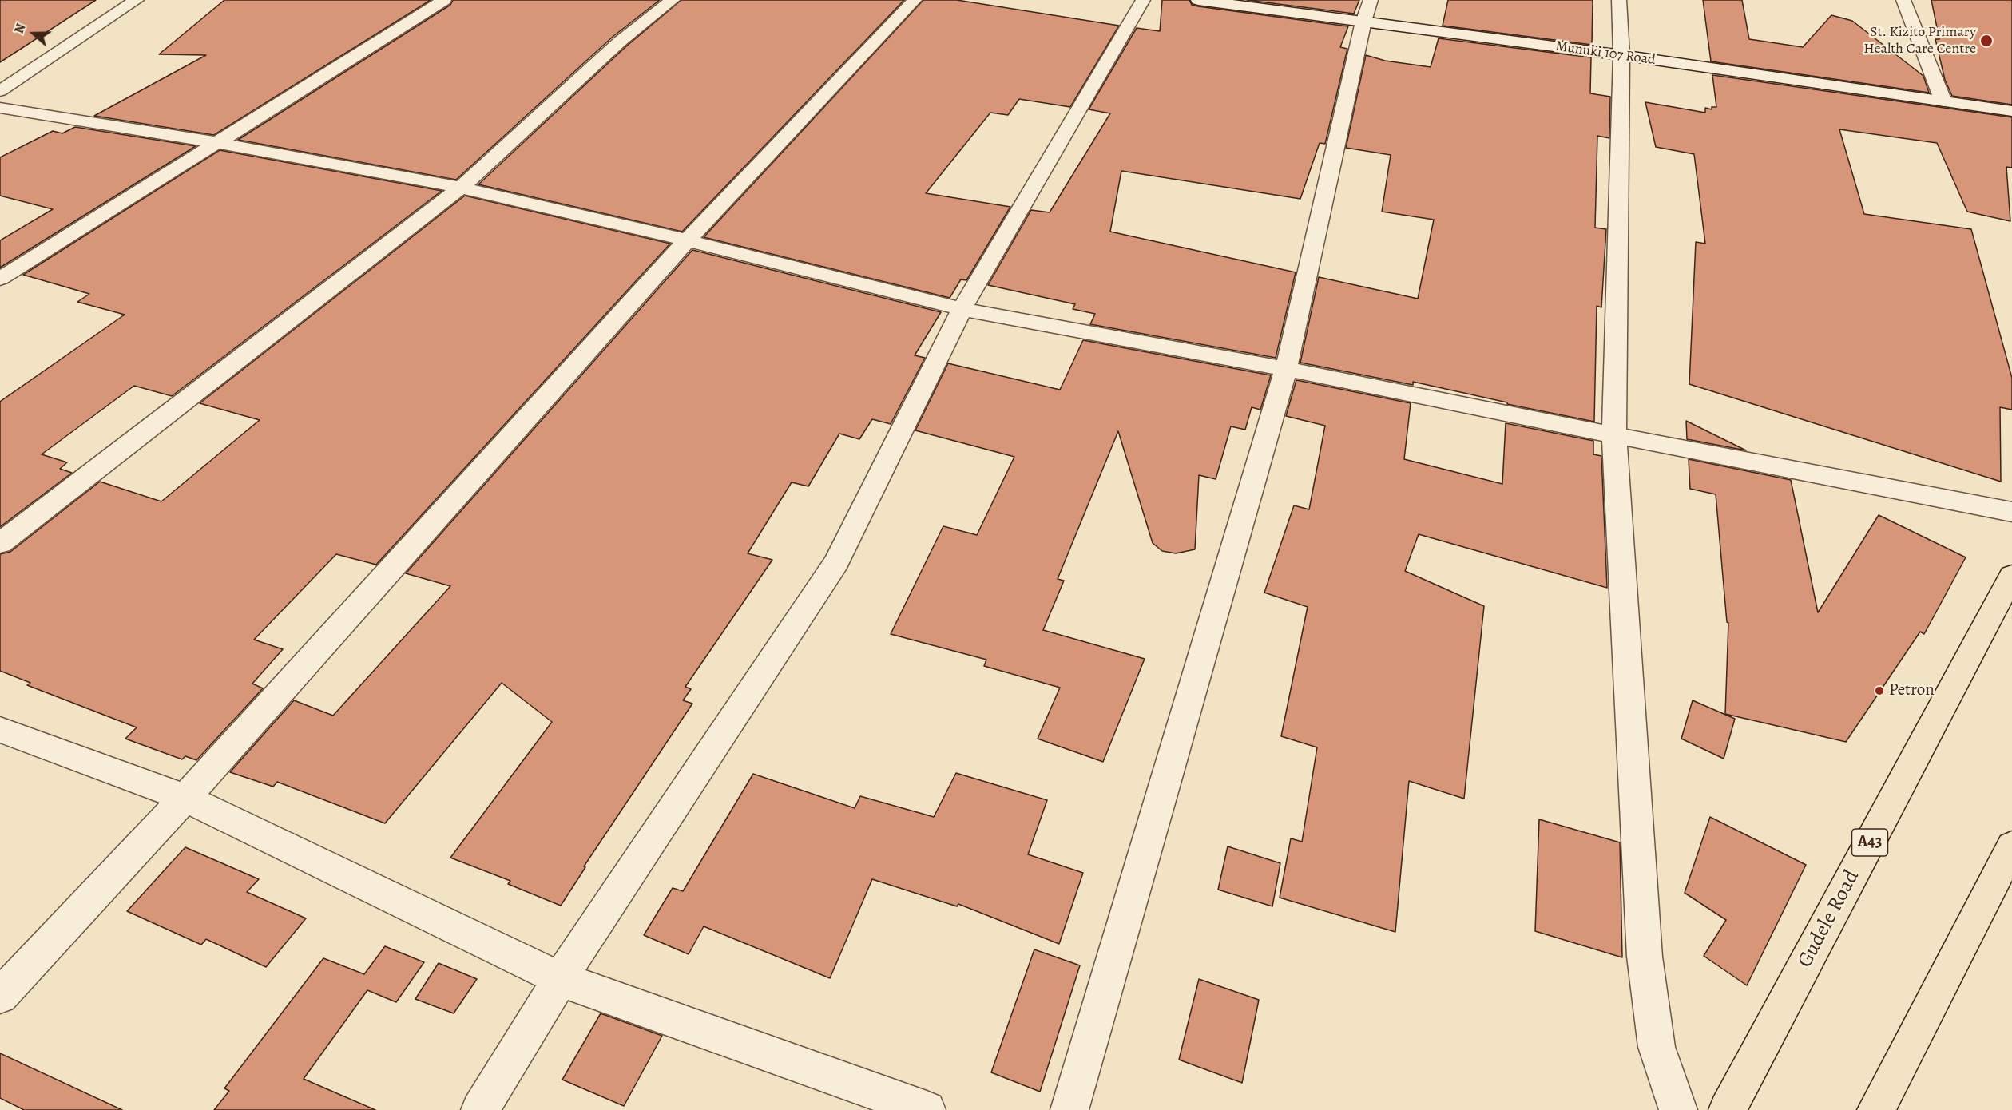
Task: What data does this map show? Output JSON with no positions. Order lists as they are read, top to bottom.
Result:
{
  "streets": {
    "highway": ["A43", "Gudele Road"],
    "street": ["Munuki 107 Road"]
  },
  "places": ["St. Kizito Primary Health Care Centre", "Petron"],
  "north": "left"
}
